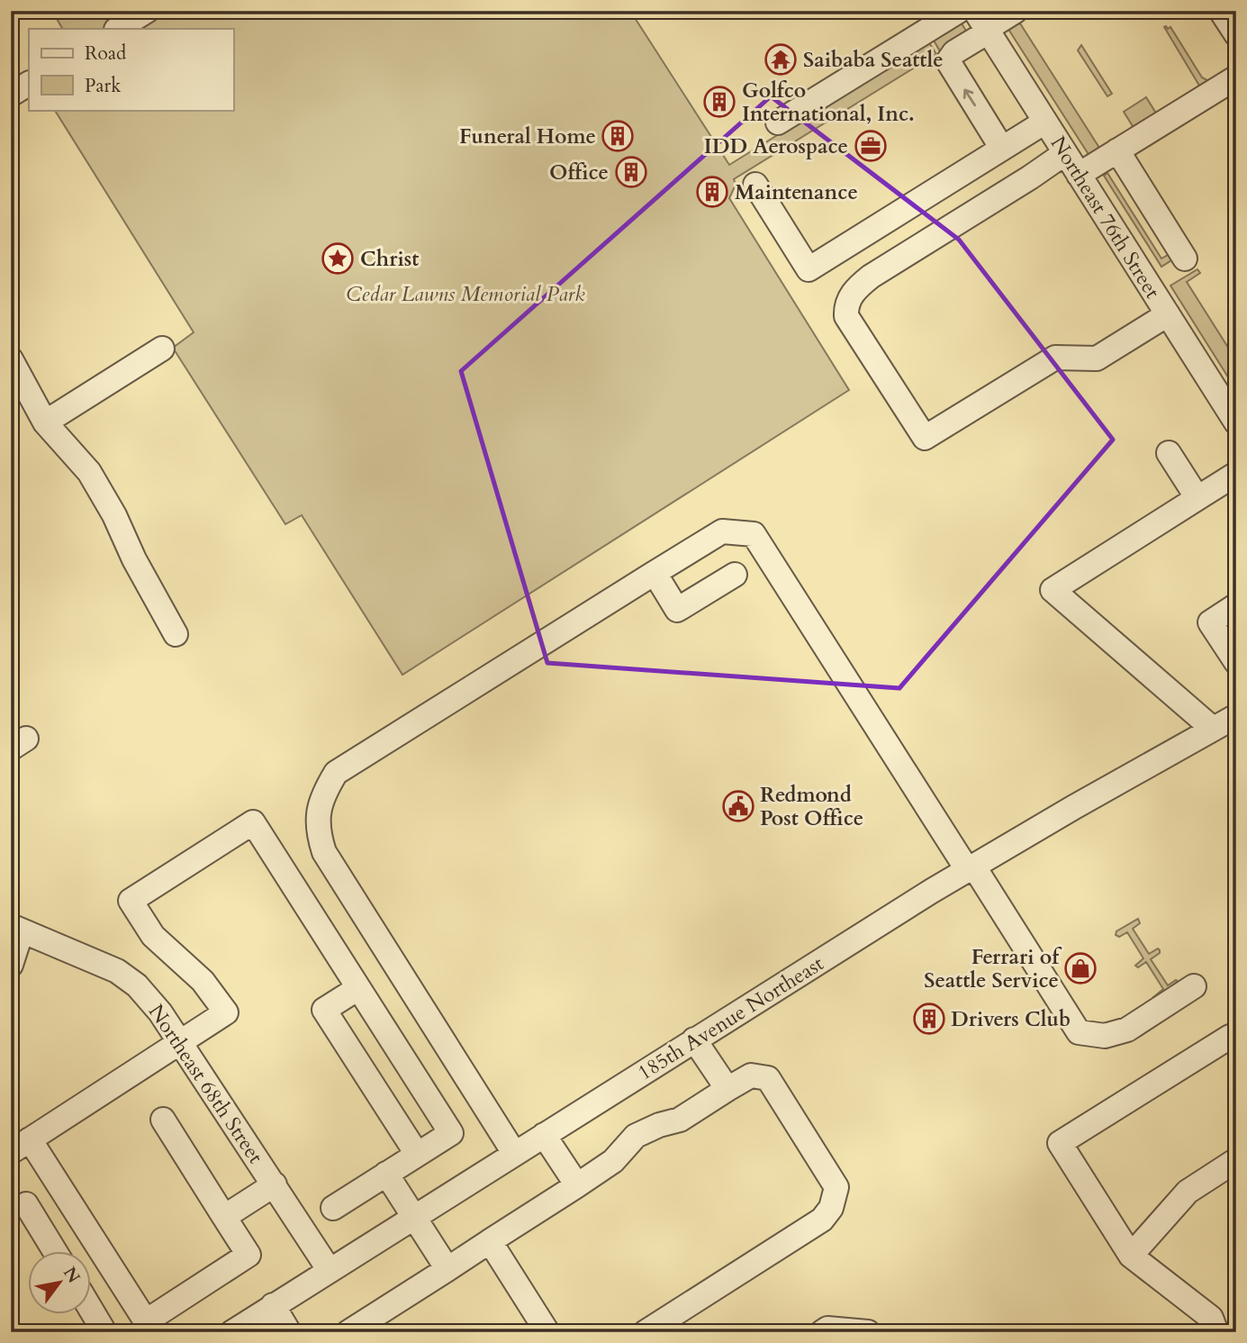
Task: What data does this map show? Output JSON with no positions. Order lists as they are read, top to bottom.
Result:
{
  "streets": {
    "street": ["Northeast 76th Street", "185th Avenue Northeast", "Northeast 68th Street"]
  },
  "crossings": [
    ["185th Avenue Northeast", "Northeast 68th Street"]
  ],
  "parks": ["Cedar Lawns Memorial Park"],
  "places": {
    "temple": ["Saibaba Seattle"],
    "building": [
      "Golfco International, Inc.",
      "Funeral Home",
      "Office",
      "Maintenance",
      "Drivers Club"
    ],
    "office": ["IDD Aerospace"],
    "place": ["Christ"],
    "public building": ["Redmond Post Office"],
    "shop": ["Ferrari of Seattle Service"]
  },
  "legend": ["Road", "Park"],
  "north": "top right"
}
